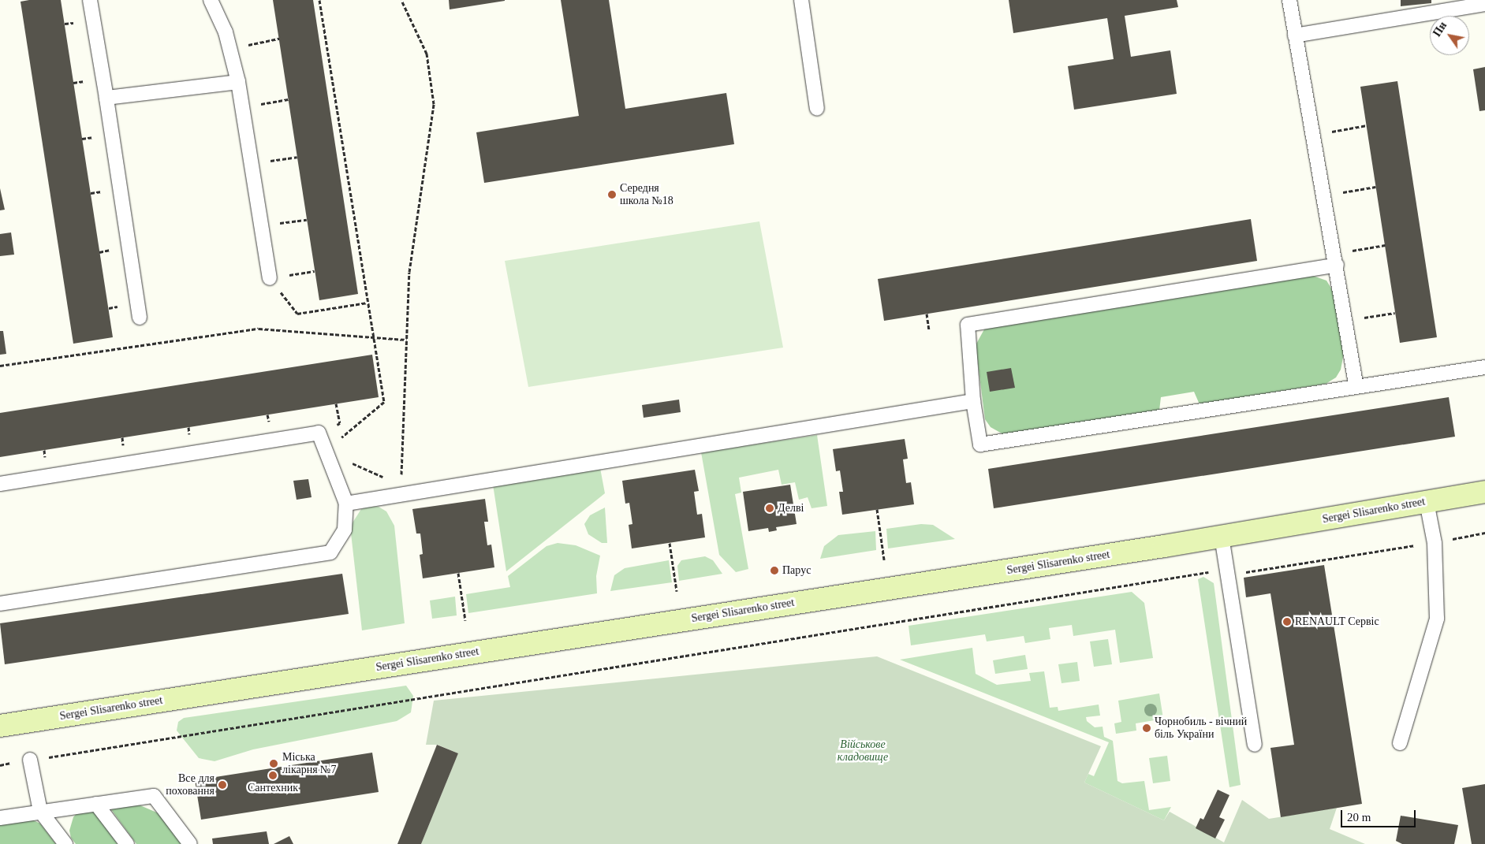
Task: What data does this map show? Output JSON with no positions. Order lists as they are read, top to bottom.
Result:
{
  "streets": {
    "street": ["Sergei Slisarenko street"]
  },
  "parks": ["Військове кладовище"],
  "places": [
    "Середня школа №18",
    "Делві",
    "Парус",
    "RENAULT Сервіс",
    "Чорнобиль - вічний біль України",
    "Міська лікарня №7",
    "Сантехник",
    "Все для поховання"
  ],
  "scale_bar": "20 m",
  "north": "top left"
}
